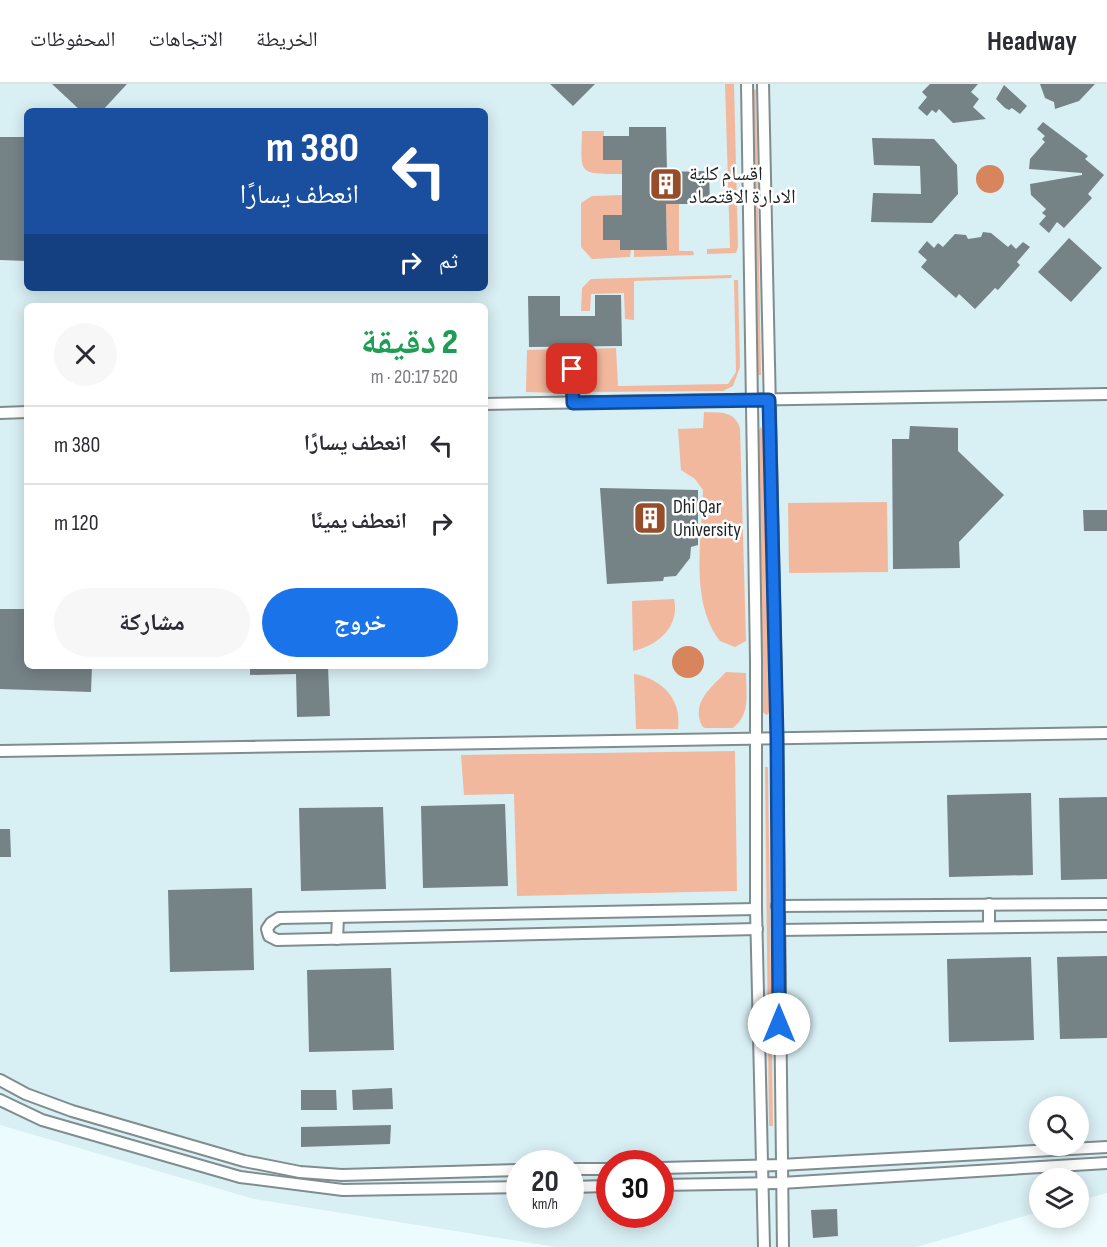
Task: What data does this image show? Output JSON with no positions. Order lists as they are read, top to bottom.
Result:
{
  "places": {
    "building": ["اقسام كلية الادارة الاقتصاد", "Dhi Qar University"]
  },
  "page": {
    "header": "Headway",
    "nav": ["الخريطة", "الاتجاهات", "المحفوظات"],
    "turn": ["380 m", "انعطف يسارًا"],
    "then": "ثم",
    "heading": ["2 دقيقة", "520 m · 20:17"],
    "list": [
      {
        "name": "انعطف يسارًا",
        "value": "380 m"
      },
      {
        "name": "انعطف يمينًا",
        "value": "120 m"
      }
    ],
    "buttons": ["خروج", "مشاركة"],
    "speed": "20 km/h",
    "limit": "30"
  }
}
